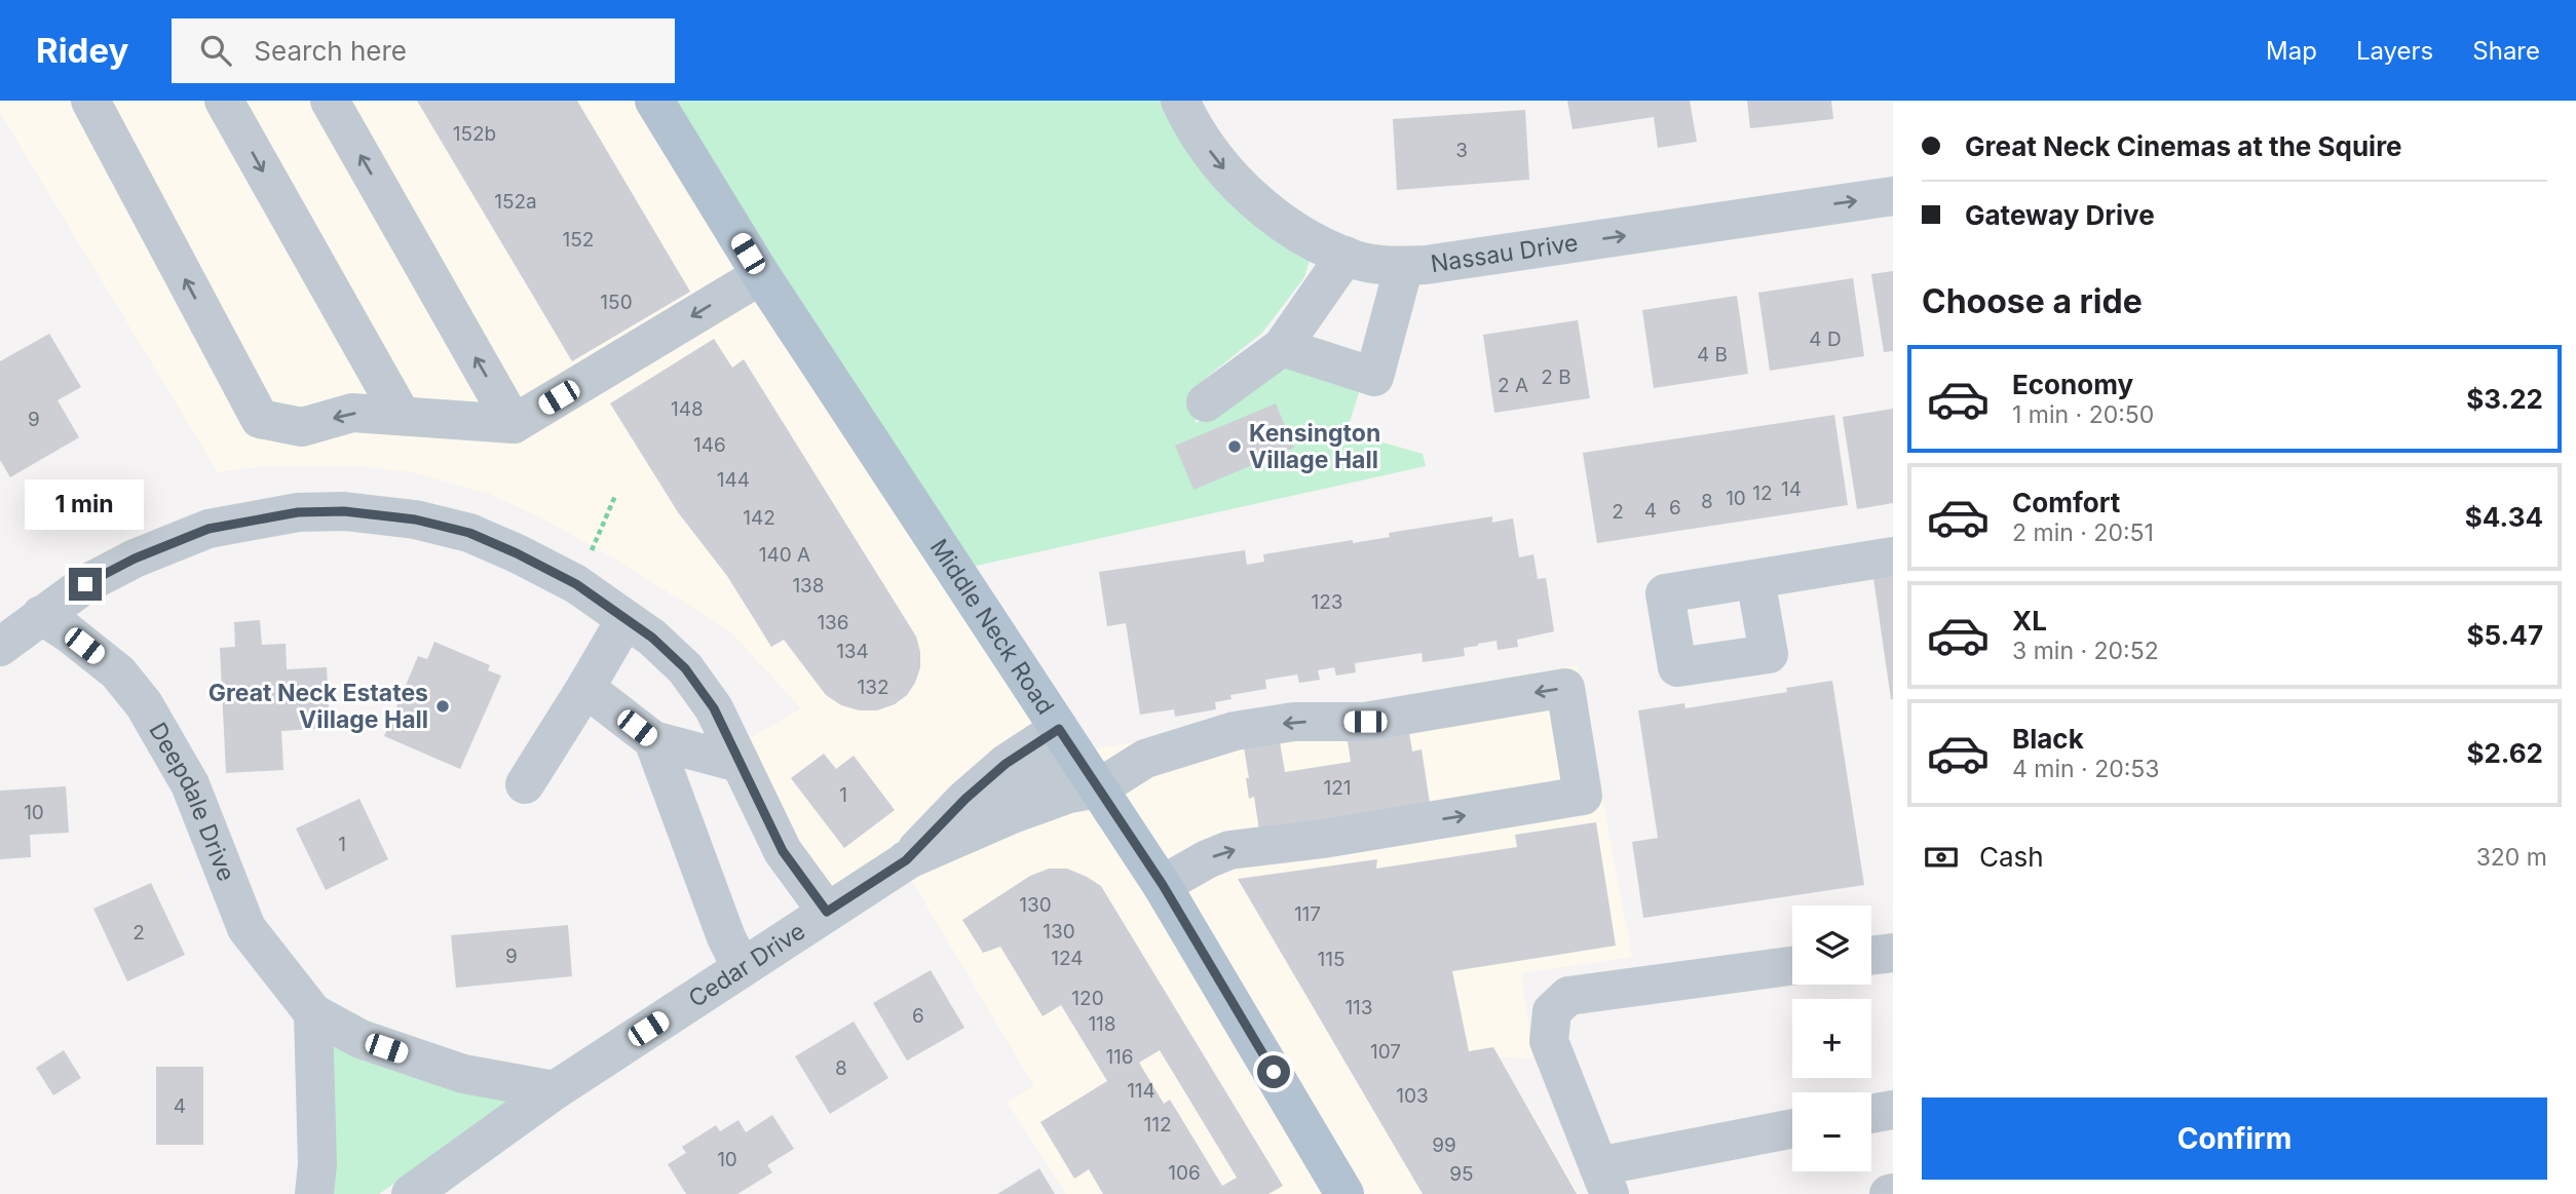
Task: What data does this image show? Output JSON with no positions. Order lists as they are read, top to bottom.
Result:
{
  "streets": {
    "main road": ["Middle Neck Road"],
    "street": ["Nassau Drive", "Deepdale Drive", "Cedar Drive"]
  },
  "crossings": [
    ["Middle Neck Road", "Cedar Drive"],
    ["Deepdale Drive", "Cedar Drive"]
  ],
  "one_way": ["Nassau Drive"],
  "places": ["Kensington Village Hall", "Great Neck Estates Village Hall"],
  "house_numbers": [
    "152b",
    "3",
    "152a",
    "152",
    "150",
    "4 D",
    "4 B",
    "2 B",
    "2 A",
    "148",
    "9",
    "146",
    "144",
    "14",
    "12",
    "10",
    "8",
    "6",
    "4",
    "2",
    "142",
    "140 A",
    "138",
    "123",
    "136",
    "134",
    "132",
    "121",
    "1",
    "10",
    "1",
    "130",
    "117",
    "130",
    "2",
    "9",
    "124",
    "115",
    "120",
    "113",
    "6",
    "118",
    "107",
    "116",
    "8",
    "114",
    "103",
    "4",
    "112",
    "99",
    "10",
    "106",
    "95"
  ],
  "page": {
    "header": "Ridey",
    "search": "Search here",
    "nav": ["Map", "Layers", "Share"],
    "banner": ["Great Neck Cinemas at the Squire", "Gateway Drive"],
    "heading": "Choose a ride",
    "list": [
      {
        "name": "Economy",
        "note": "1 min · 20:50",
        "value": "$3.22"
      },
      {
        "name": "Comfort",
        "note": "2 min · 20:51",
        "value": "$4.34"
      },
      {
        "name": "XL",
        "note": "3 min · 20:52",
        "value": "$5.47"
      },
      {
        "name": "Black",
        "note": "4 min · 20:53",
        "value": "$2.62"
      }
    ],
    "bubble": "1 min",
    "pay": ["Cash", "320 m"],
    "map_buttons": ["+", "−"],
    "buttons": "Confirm"
  }
}
